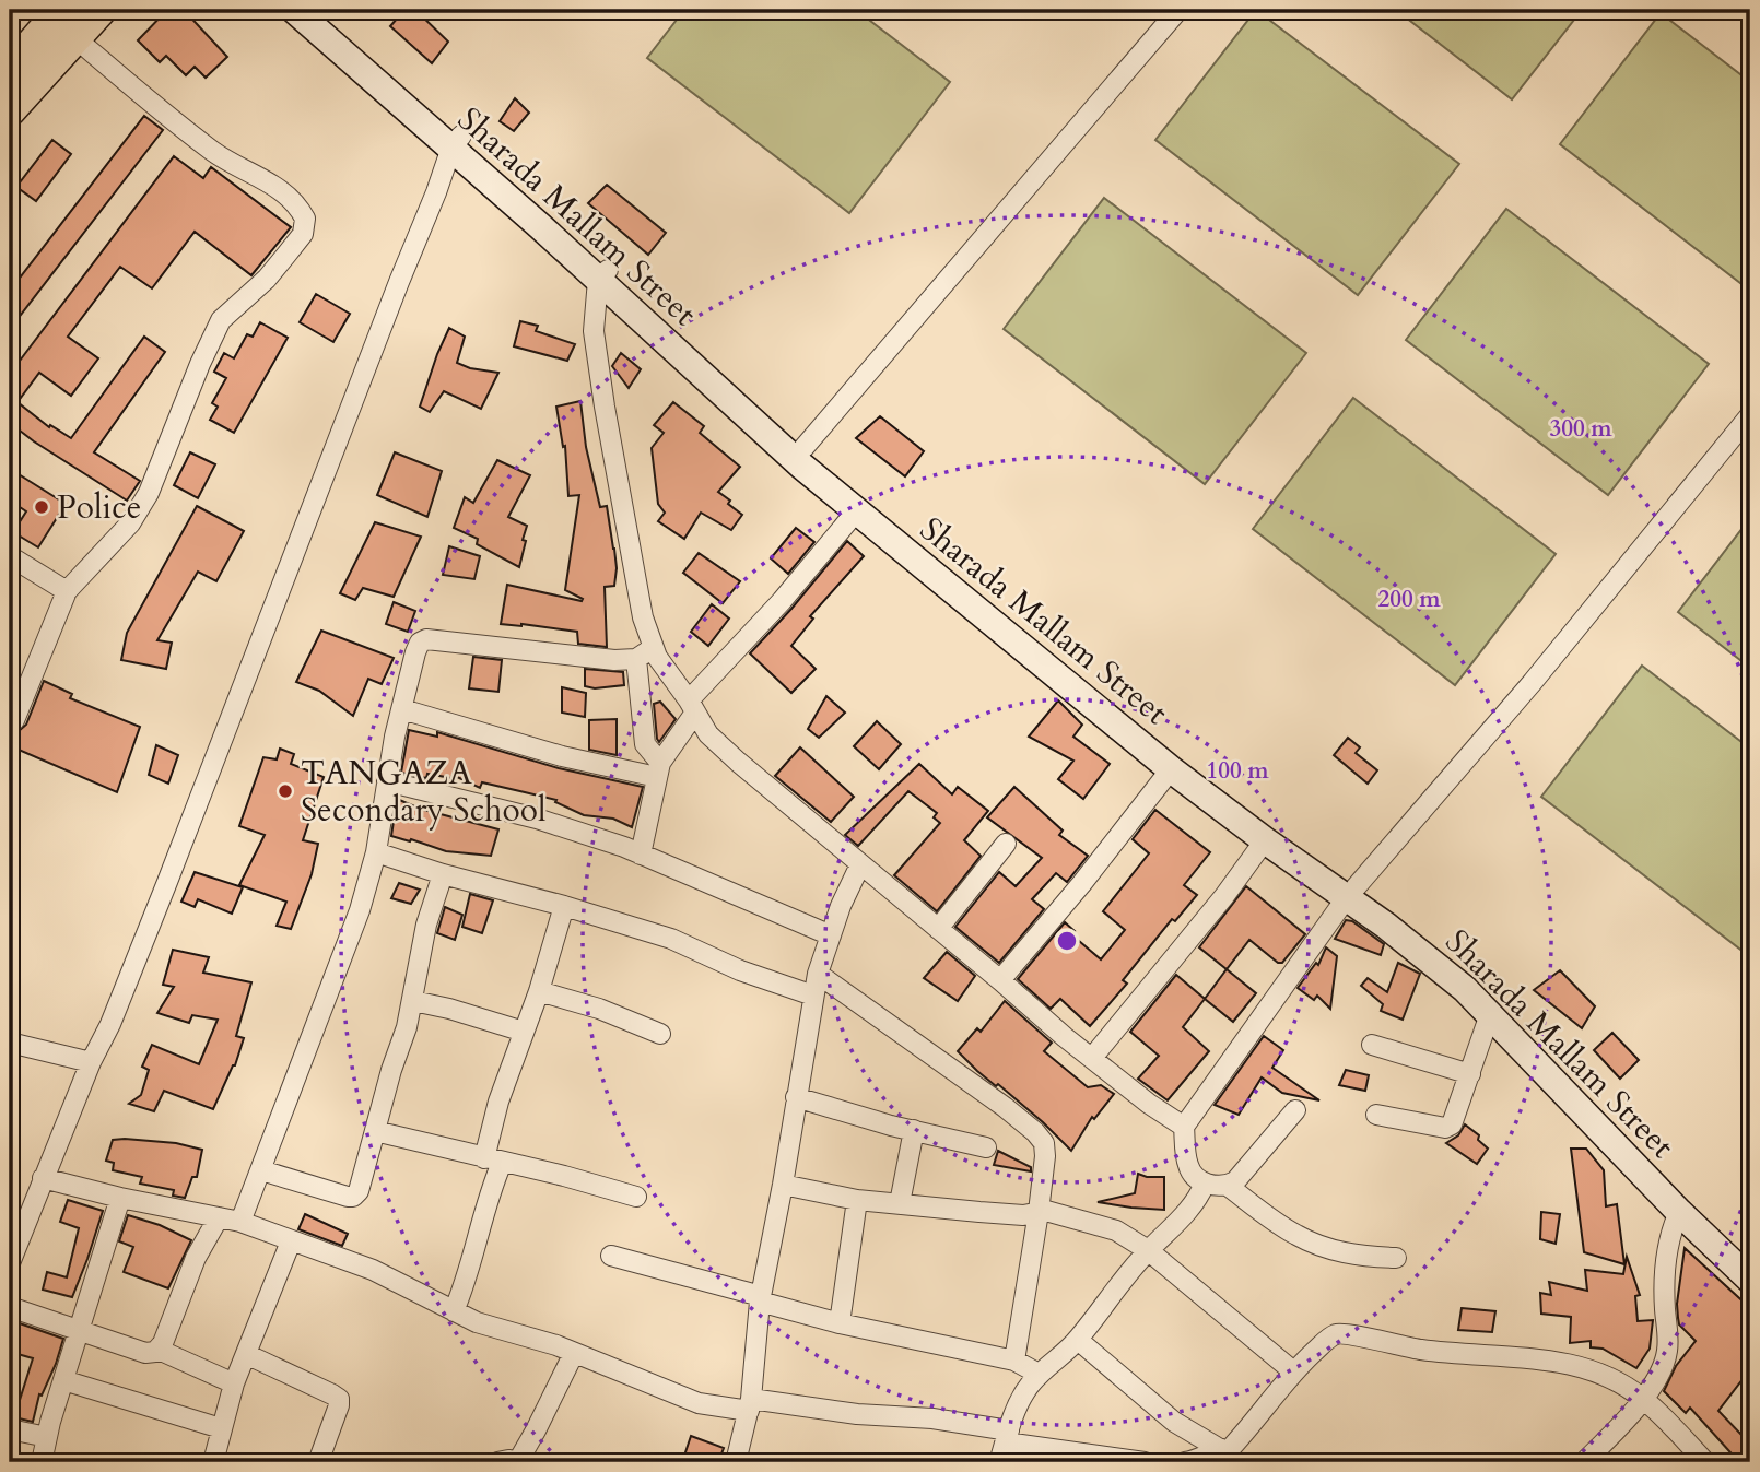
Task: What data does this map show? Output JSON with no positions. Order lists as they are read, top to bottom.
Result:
{
  "streets": {
    "street": ["Sharada Mallam Street"]
  },
  "places": ["Police", "TANGAZA Secondary School"],
  "rings": ["300 m", "200 m", "100 m"]
}
